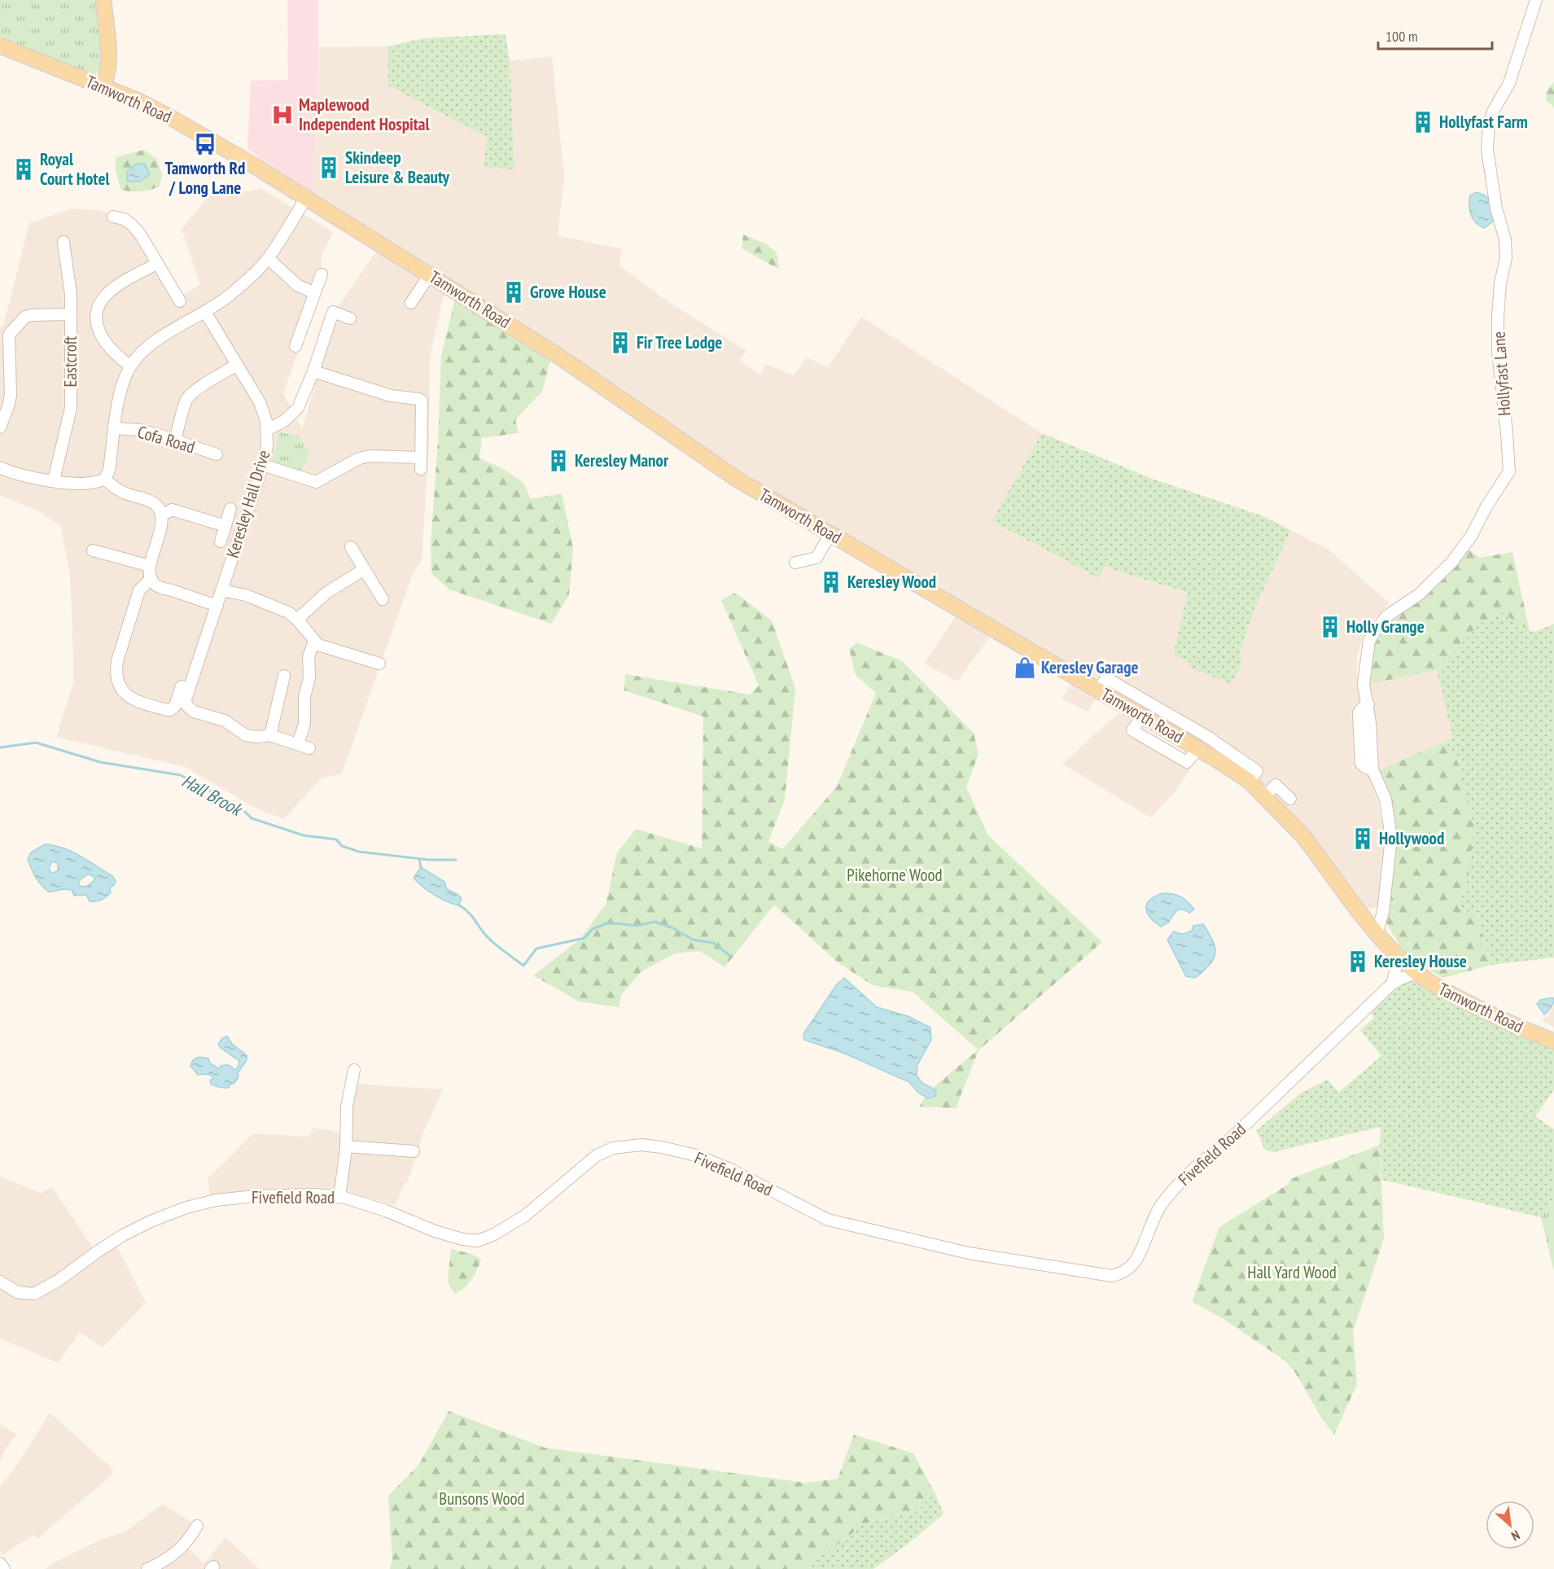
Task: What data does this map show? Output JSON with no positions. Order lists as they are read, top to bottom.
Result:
{
  "streets": {
    "main road": ["Tamworth Road"],
    "street": [
      "Eastcroft",
      "Hollyfast Lane",
      "Cofa Road",
      "Keresley Hall Drive",
      "Fivefield Road"
    ]
  },
  "crossings": [
    ["Tamworth Road", "Hollyfast Lane"],
    ["Tamworth Road", "Fivefield Road"]
  ],
  "water": ["Hall Brook"],
  "parks": ["Pikehorne Wood", "Hall Yard Wood", "Bunsons Wood"],
  "places": {
    "hospital": ["Maplewood Independent Hospital"],
    "building": [
      "Hollyfast Farm",
      "Skindeep Leisure & Beauty",
      "Royal Court Hotel",
      "Grove House",
      "Fir Tree Lodge",
      "Keresley Manor",
      "Keresley Wood",
      "Holly Grange",
      "Hollywood",
      "Keresley House"
    ],
    "bus stop": ["Tamworth Rd / Long Lane"],
    "shop": ["Keresley Garage"]
  },
  "scale_bar": "100 m",
  "north": "bottom right"
}
